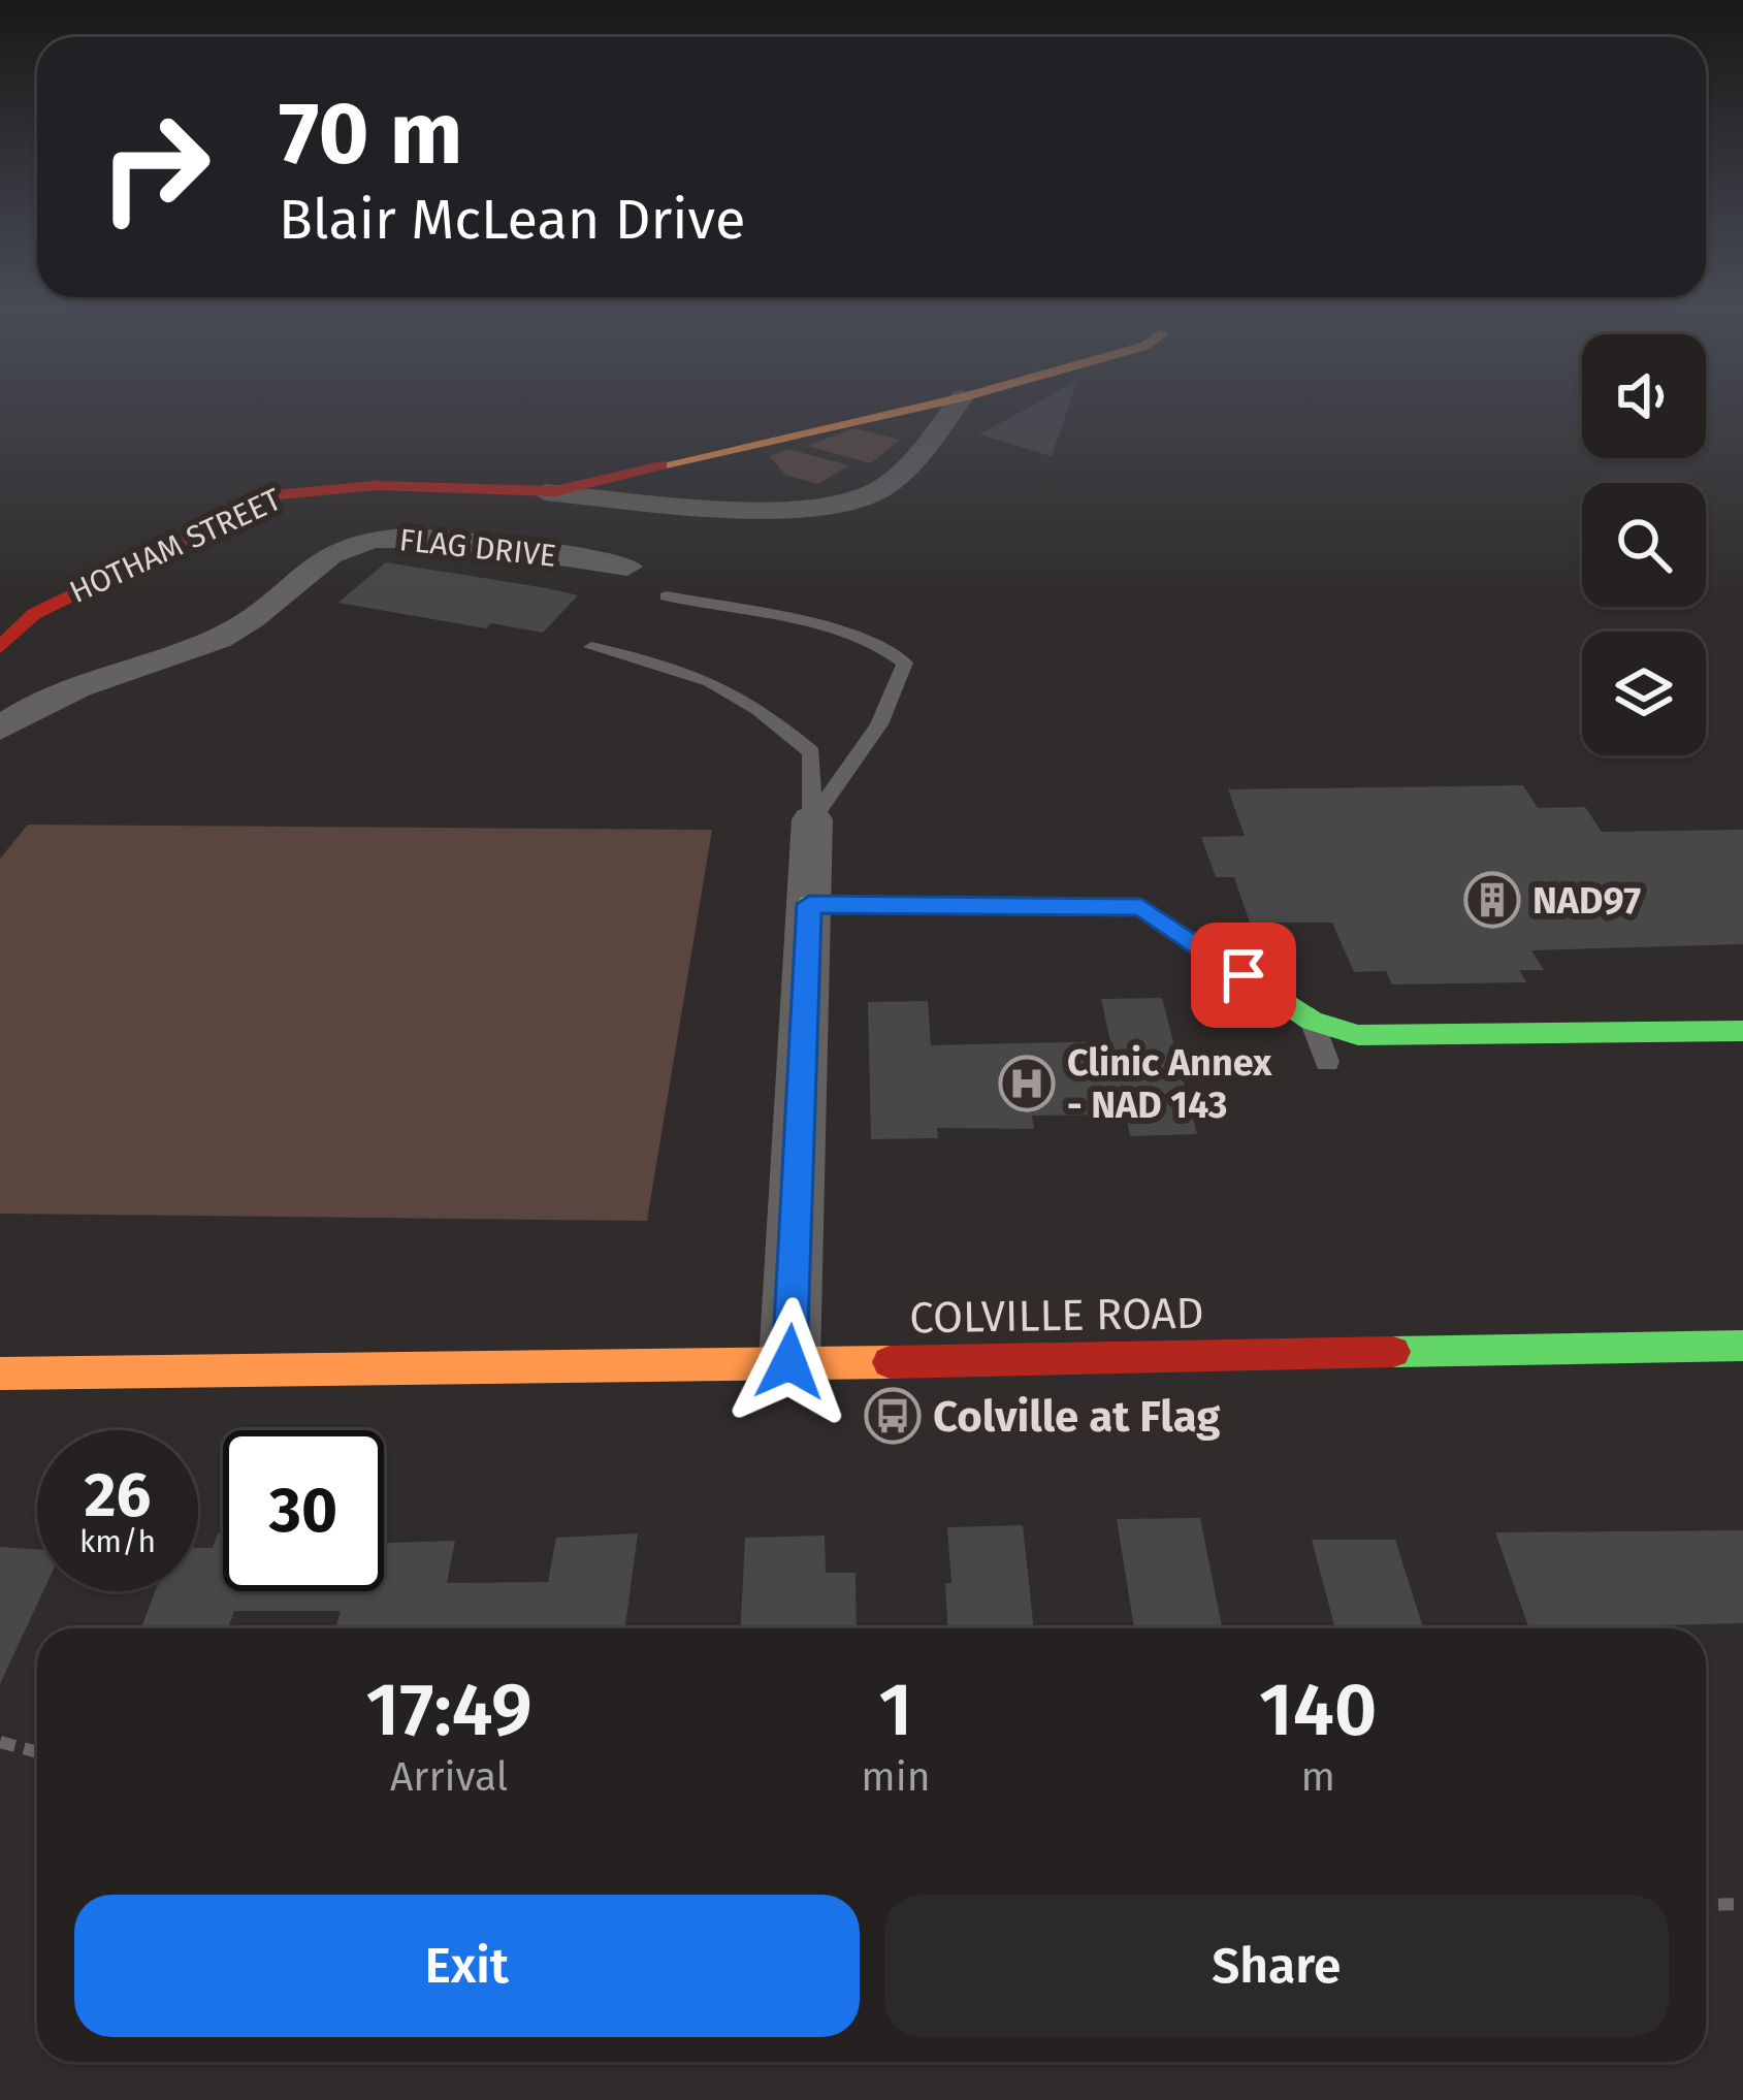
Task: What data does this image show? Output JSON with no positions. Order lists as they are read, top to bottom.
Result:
{
  "streets": {
    "street": ["HOTHAM STREET", "FLAG DRIVE", "COLVILLE ROAD"]
  },
  "places": {
    "building": ["NAD97"],
    "hospital": ["Clinic Annex - NAD 143"],
    "bus stop": ["Colville at Flag"]
  },
  "page": {
    "turn": ["70 m", "Blair McLean Drive"],
    "speed": "26 km/h",
    "limit": "30",
    "eta": [
      "17:49",
      "Arrival",
      "1",
      "min",
      "140",
      "m"
    ],
    "buttons": ["Exit", "Share"]
  }
}
